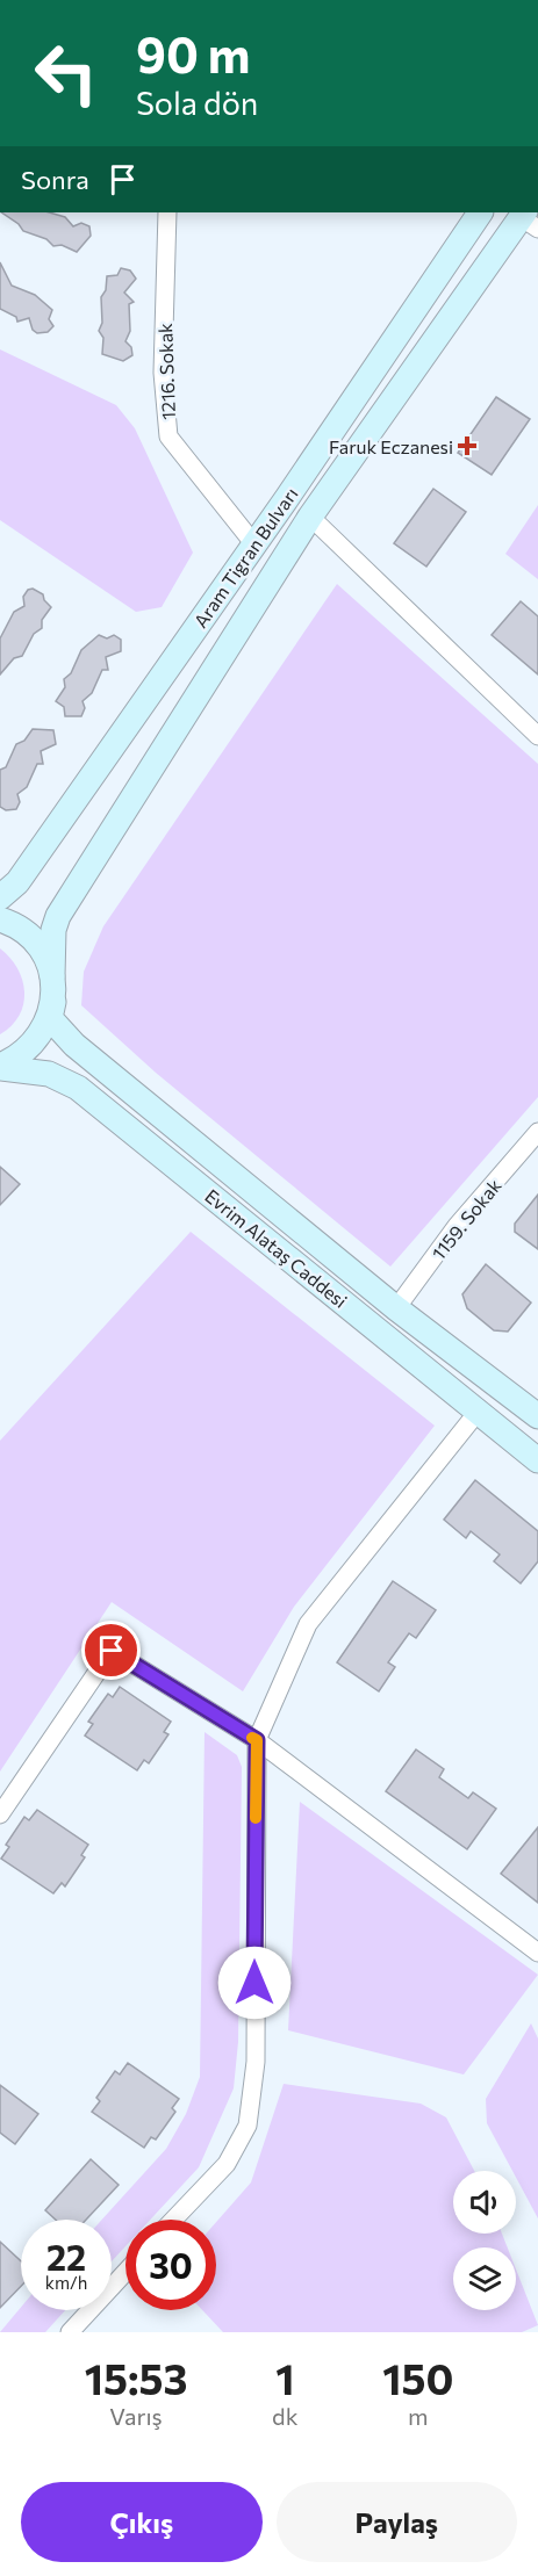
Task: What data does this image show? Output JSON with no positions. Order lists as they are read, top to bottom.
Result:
{
  "streets": {
    "main road": ["Aram Tigran Bulvarı", "Evrim Alataş Caddesi"],
    "street": ["1216. Sokak", "1159. Sokak"]
  },
  "crossings": [
    ["1216. Sokak", "Aram Tigran Bulvarı"]
  ],
  "places": {
    "health": ["Faruk Eczanesi"]
  },
  "page": {
    "turn": ["90 m", "Sola dön"],
    "then": "Sonra",
    "speed": "22 km/h",
    "limit": "30",
    "eta": [
      "15:53",
      "Varış",
      "1",
      "dk",
      "150",
      "m"
    ],
    "buttons": ["Çıkış", "Paylaş"]
  }
}
